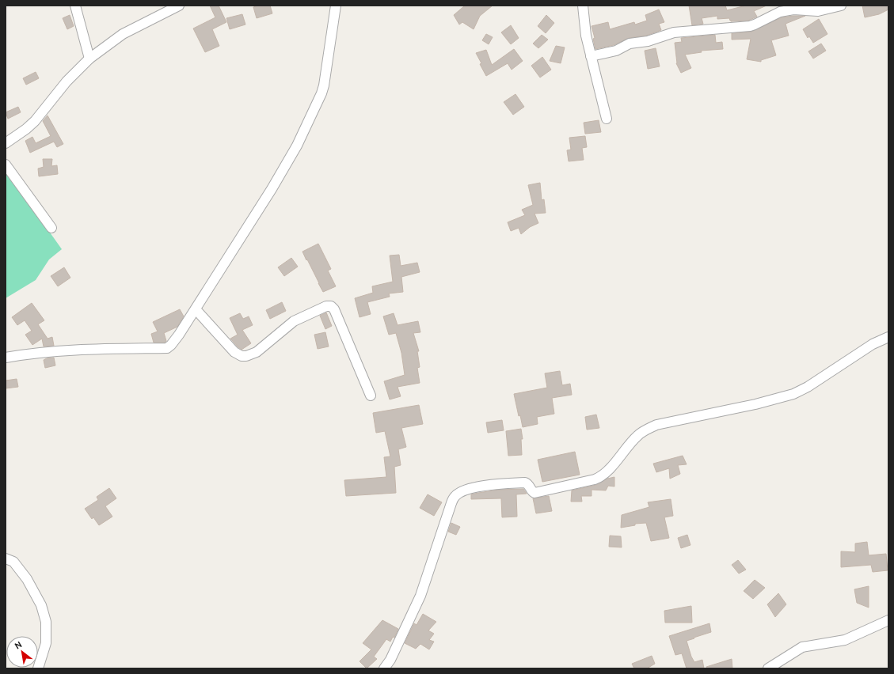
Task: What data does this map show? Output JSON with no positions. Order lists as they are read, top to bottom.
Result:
{
  "north": "top left"
}
